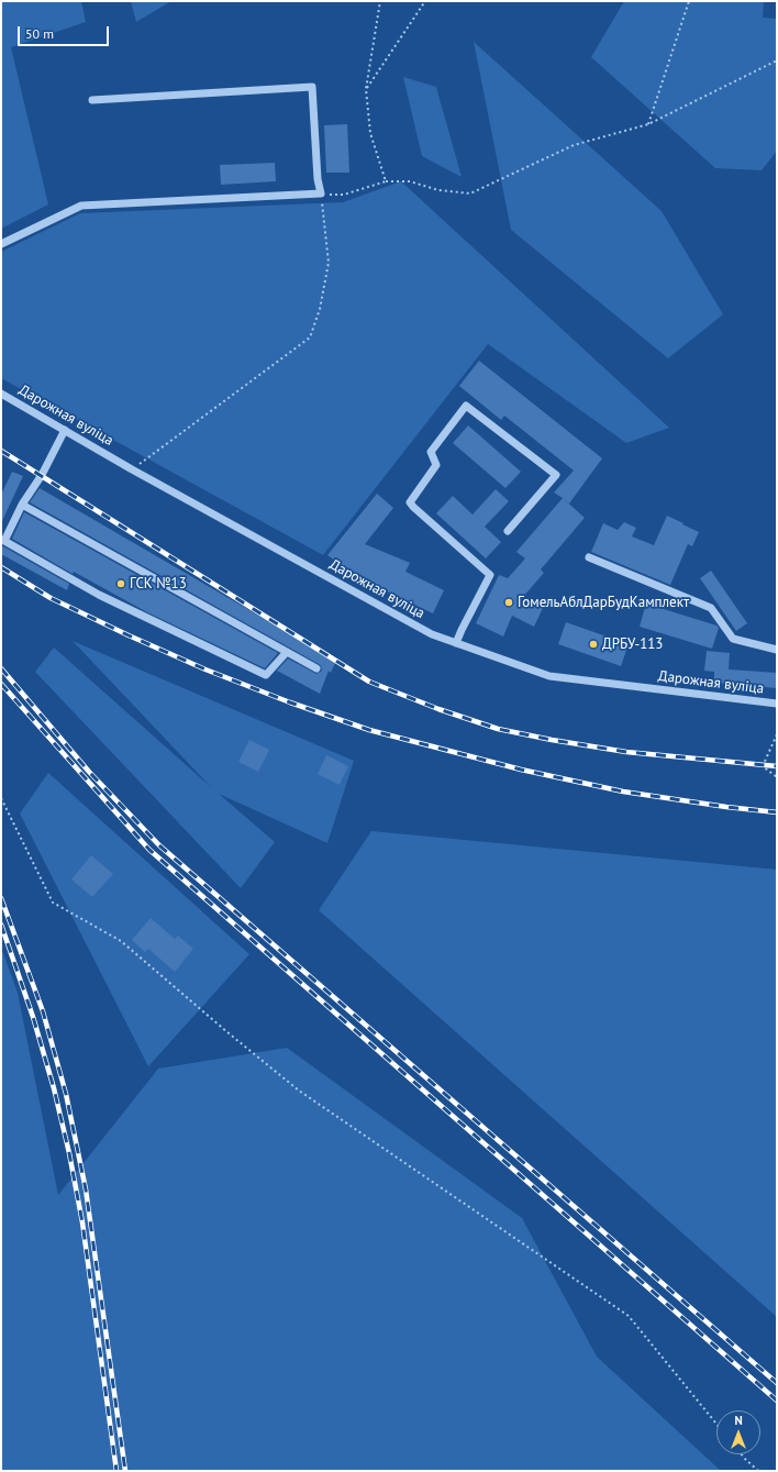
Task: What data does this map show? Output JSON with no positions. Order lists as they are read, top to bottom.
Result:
{
  "streets": {
    "street": ["Дарожная вуліца"]
  },
  "places": ["ГСК №13", "ГомельАблДарБудКамплект", "ДРБУ-113"],
  "scale_bar": "50 m",
  "north": "top"
}
